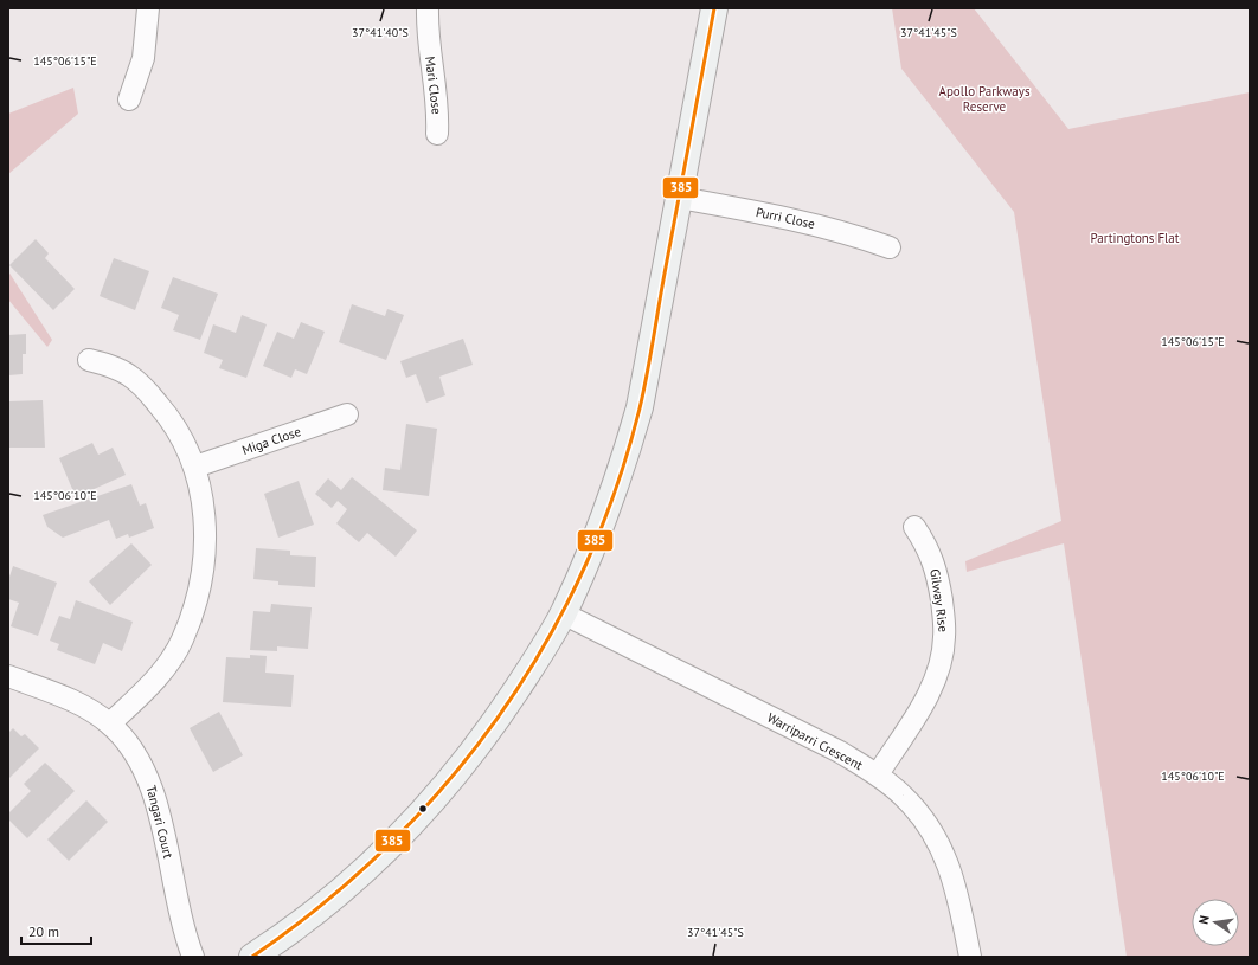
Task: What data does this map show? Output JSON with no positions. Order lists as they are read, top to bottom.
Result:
{
  "streets": {
    "street": [
      "Mari Close",
      "Purri Close",
      "Miga Close",
      "Gilway Rise",
      "Warriparri Crescent",
      "Tangari Court"
    ]
  },
  "crossings": [
    ["Gilway Rise", "Warriparri Crescent"]
  ],
  "parks": ["Apollo Parkways Reserve", "Partingtons Flat"],
  "lines": ["transit line 385"],
  "scale_bar": "20 m",
  "north": "left",
  "coordinates": [
    "37°41'40\"S",
    "37°41'45\"S",
    "145°06'15\"E",
    "145°06'10\"E"
  ]
}
